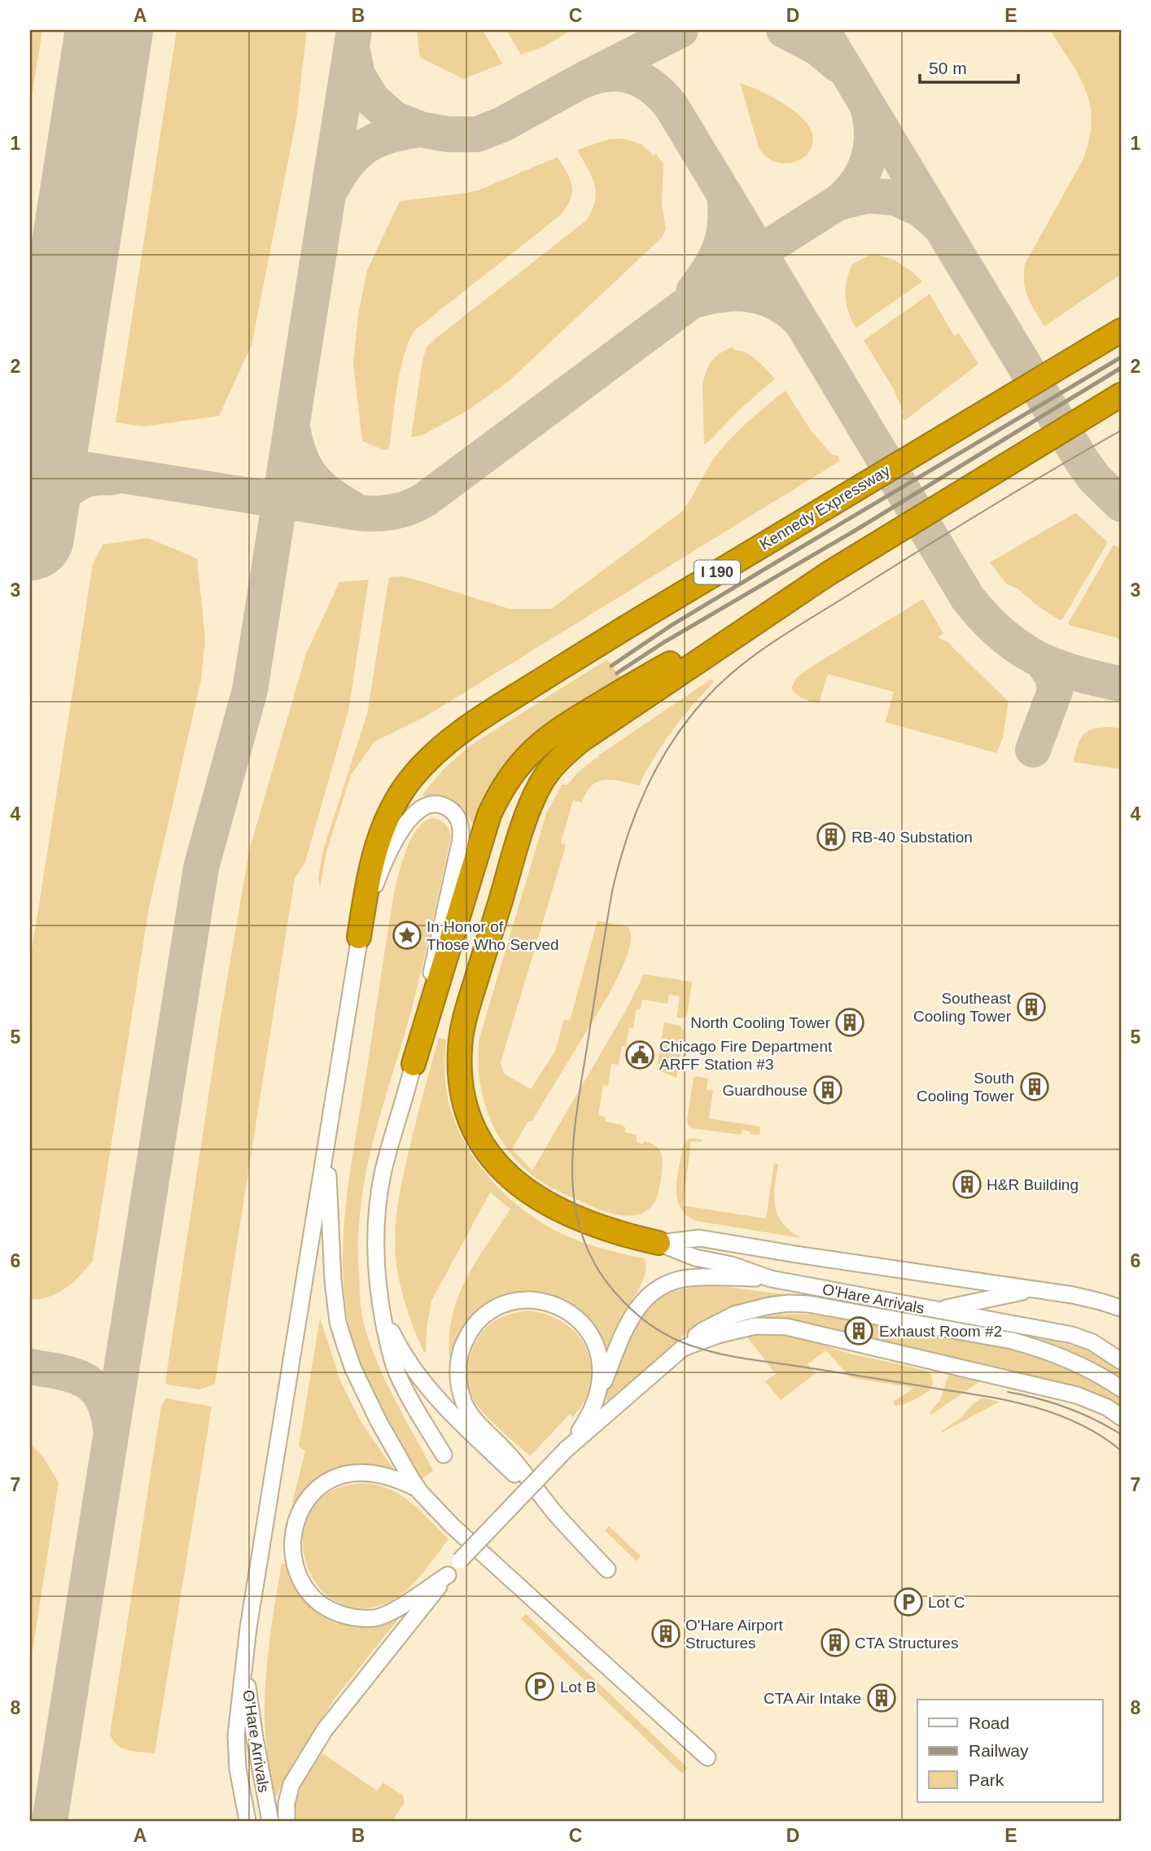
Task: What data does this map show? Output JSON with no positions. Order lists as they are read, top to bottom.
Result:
{
  "streets": {
    "highway": ["Kennedy Expressway", "I 190"],
    "street": ["O'Hare Arrivals"]
  },
  "places": {
    "building": [
      "RB-40 Substation",
      "Southeast Cooling Tower",
      "North Cooling Tower",
      "South Cooling Tower",
      "Guardhouse",
      "H&R Building",
      "Exhaust Room #2",
      "O'Hare Airport Structures",
      "CTA Structures",
      "CTA Air Intake"
    ],
    "place": ["In Honor of Those Who Served"],
    "public building": ["Chicago Fire Department ARFF Station #3"],
    "parking": ["Lot C", "Lot B"]
  },
  "legend": ["Road", "Railway", "Park"],
  "scale_bar": "50 m",
  "grid": {
    "columns": [
      "A",
      "B",
      "C",
      "D",
      "E"
    ],
    "rows": [
      "1",
      "2",
      "3",
      "4",
      "5",
      "6",
      "7",
      "8"
    ]
  }
}
